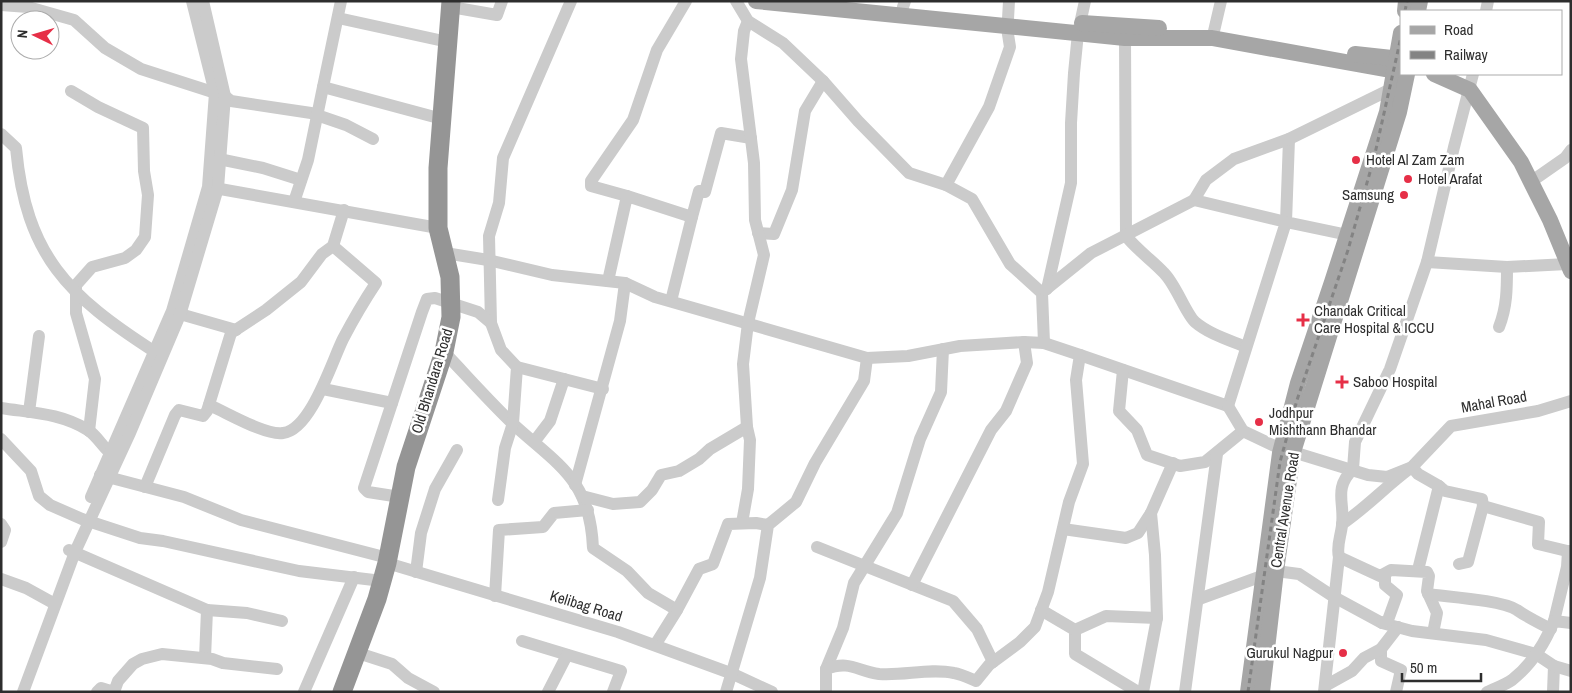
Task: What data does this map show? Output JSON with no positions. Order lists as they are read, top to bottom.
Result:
{
  "streets": {
    "highway": ["Old Bhandara Road"],
    "main road": ["Central Avenue Road"],
    "street": ["Mahal Road", "Kelibag Road"]
  },
  "crossings": [
    ["Old Bhandara Road", "Kelibag Road"],
    ["Mahal Road", "Central Avenue Road"]
  ],
  "places": {
    "other": [
      "Hotel Al Zam Zam",
      "Hotel Arafat",
      "Samsung",
      "Jodhpur Mishthann Bhandar",
      "Gurukul Nagpur"
    ],
    "health": ["Chandak Critical Care Hospital & ICCU", "Saboo Hospital"]
  },
  "legend": ["Road", "Railway"],
  "scale_bar": "50 m",
  "north": "left"
}
